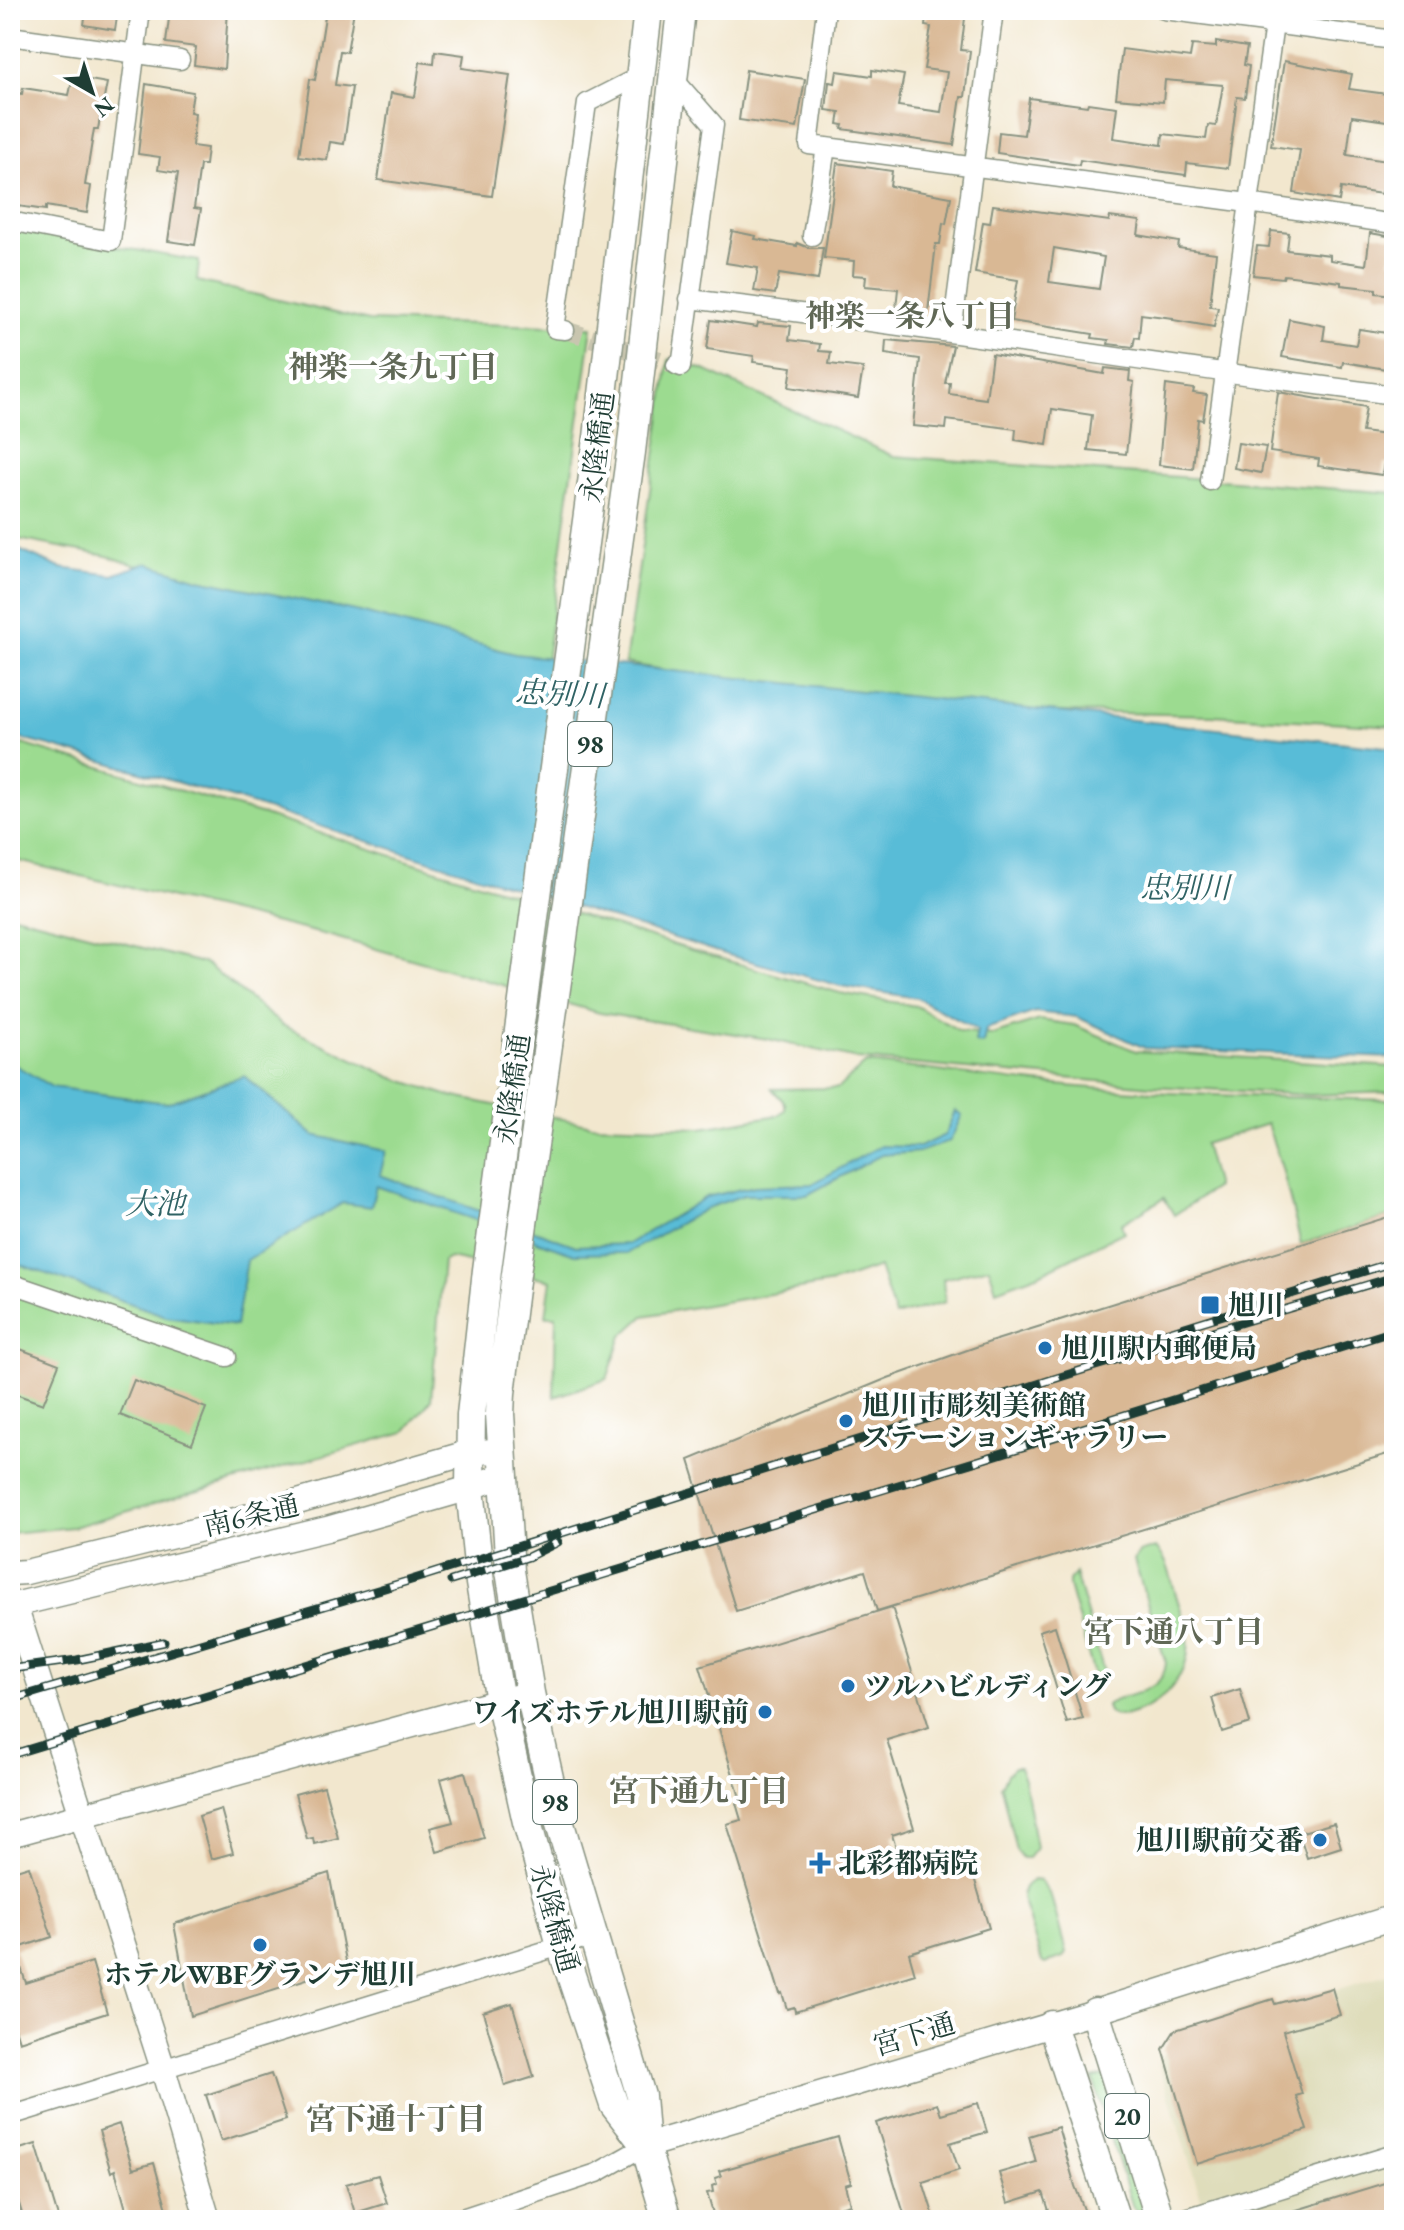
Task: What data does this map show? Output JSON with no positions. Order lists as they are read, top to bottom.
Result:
{
  "streets": {
    "main road": ["永隆橋通", "98", "20"],
    "street": ["南6条通", "宮下通"]
  },
  "crossings": [
    ["永隆橋通", "南6条通"],
    ["永隆橋通", "宮下通"],
    ["宮下通", "20"]
  ],
  "districts": [
    "神楽一条八丁目",
    "神楽一条九丁目",
    "宮下通八丁目",
    "宮下通九丁目",
    "宮下通十丁目"
  ],
  "water": ["忠別川", "大池"],
  "places": {
    "transit": ["旭川"],
    "other": [
      "旭川駅内郵便局",
      "旭川市彫刻美術館 ステーションギャラリー",
      "ツルハビルディング",
      "ワイズホテル旭川駅前",
      "旭川駅前交番",
      "ホテルWBFグランデ旭川"
    ],
    "health": ["北彩都病院"]
  },
  "north": "bottom right"
}
